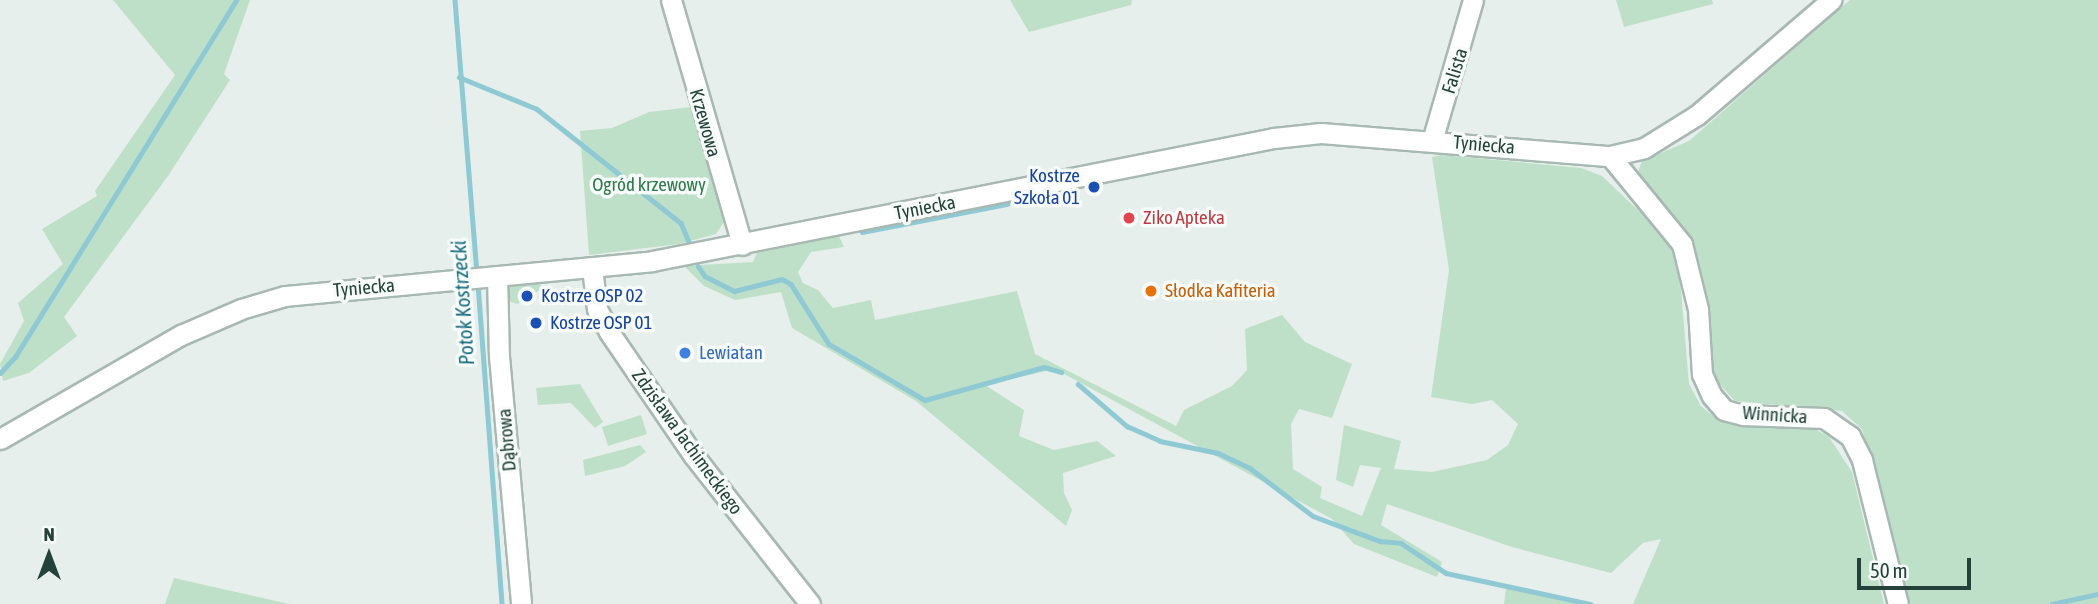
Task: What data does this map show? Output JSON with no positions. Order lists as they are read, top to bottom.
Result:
{
  "streets": {
    "street": [
      "Falista",
      "Krzewowa",
      "Tyniecka",
      "Winnicka",
      "Dąbrowa",
      "Zdzisława Jachimeckiego"
    ]
  },
  "crossings": [
    ["Falista", "Tyniecka"],
    ["Krzewowa", "Tyniecka"],
    ["Tyniecka", "Winnicka"],
    ["Tyniecka", "Dąbrowa"],
    ["Tyniecka", "Zdzisława Jachimeckiego"]
  ],
  "water": ["Potok Kostrzecki"],
  "parks": ["Ogród krzewowy"],
  "places": [
    "Kostrze Szkoła 01",
    "Ziko Apteka",
    "Słodka Kafiteria",
    "Kostrze OSP 02",
    "Kostrze OSP 01",
    "Lewiatan"
  ],
  "scale_bar": "50 m",
  "north": "top"
}
